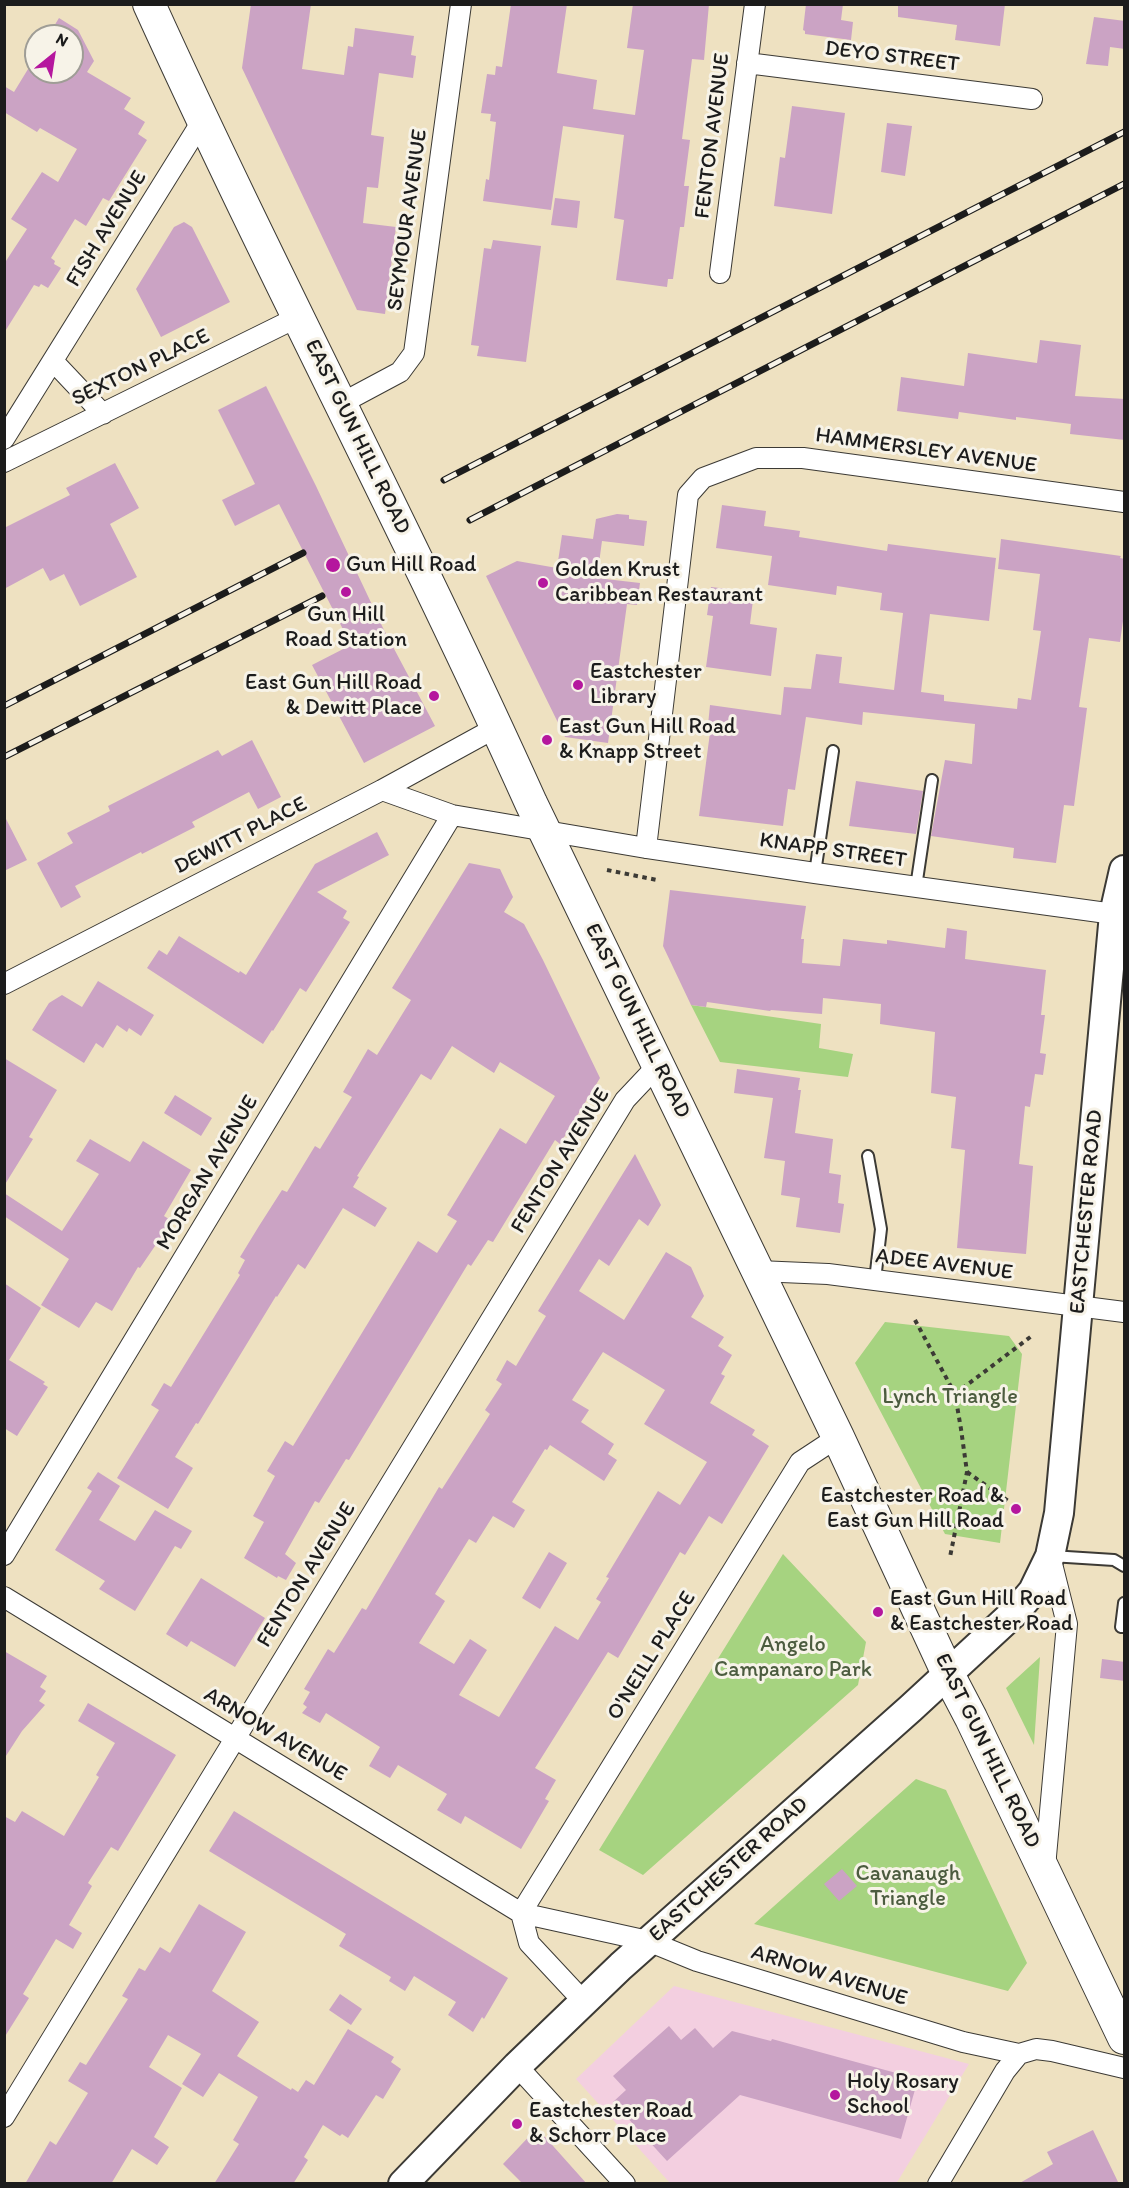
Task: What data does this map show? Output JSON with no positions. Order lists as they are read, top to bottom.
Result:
{
  "streets": {
    "main road": ["EAST GUN HILL ROAD", "EASTCHESTER ROAD"],
    "street": [
      "DEYO STREET",
      "FENTON AVENUE",
      "SEYMOUR AVENUE",
      "FISH AVENUE",
      "SEXTON PLACE",
      "HAMMERSLEY AVENUE",
      "DEWITT PLACE",
      "KNAPP STREET",
      "MORGAN AVENUE",
      "ADEE AVENUE",
      "O'NEILL PLACE",
      "ARNOW AVENUE"
    ]
  },
  "crossings": [
    ["DEYO STREET", "FENTON AVENUE"],
    ["FENTON AVENUE", "EAST GUN HILL ROAD"],
    ["FENTON AVENUE", "ARNOW AVENUE"],
    ["SEYMOUR AVENUE", "EAST GUN HILL ROAD"],
    ["FISH AVENUE", "EAST GUN HILL ROAD"],
    ["SEXTON PLACE", "EAST GUN HILL ROAD"],
    ["EAST GUN HILL ROAD", "DEWITT PLACE"],
    ["EAST GUN HILL ROAD", "KNAPP STREET"],
    ["EAST GUN HILL ROAD", "EASTCHESTER ROAD"],
    ["EAST GUN HILL ROAD", "ADEE AVENUE"],
    ["EAST GUN HILL ROAD", "O'NEILL PLACE"],
    ["HAMMERSLEY AVENUE", "KNAPP STREET"],
    ["KNAPP STREET", "EASTCHESTER ROAD"],
    ["EASTCHESTER ROAD", "ADEE AVENUE"],
    ["EASTCHESTER ROAD", "ARNOW AVENUE"],
    ["O'NEILL PLACE", "ARNOW AVENUE"]
  ],
  "parks": ["Lynch Triangle", "Angelo Campanaro Park", "Cavanaugh Triangle"],
  "places": [
    "Gun Hill Road",
    "Golden Krust Caribbean Restaurant",
    "Gun Hill Road Station",
    "Eastchester Library",
    "East Gun Hill Road & Dewitt Place",
    "East Gun Hill Road & Knapp Street",
    "Eastchester Road & East Gun Hill Road",
    "East Gun Hill Road & Eastchester Road",
    "Holy Rosary School",
    "Eastchester Road & Schorr Place"
  ],
  "north": "top right"
}
